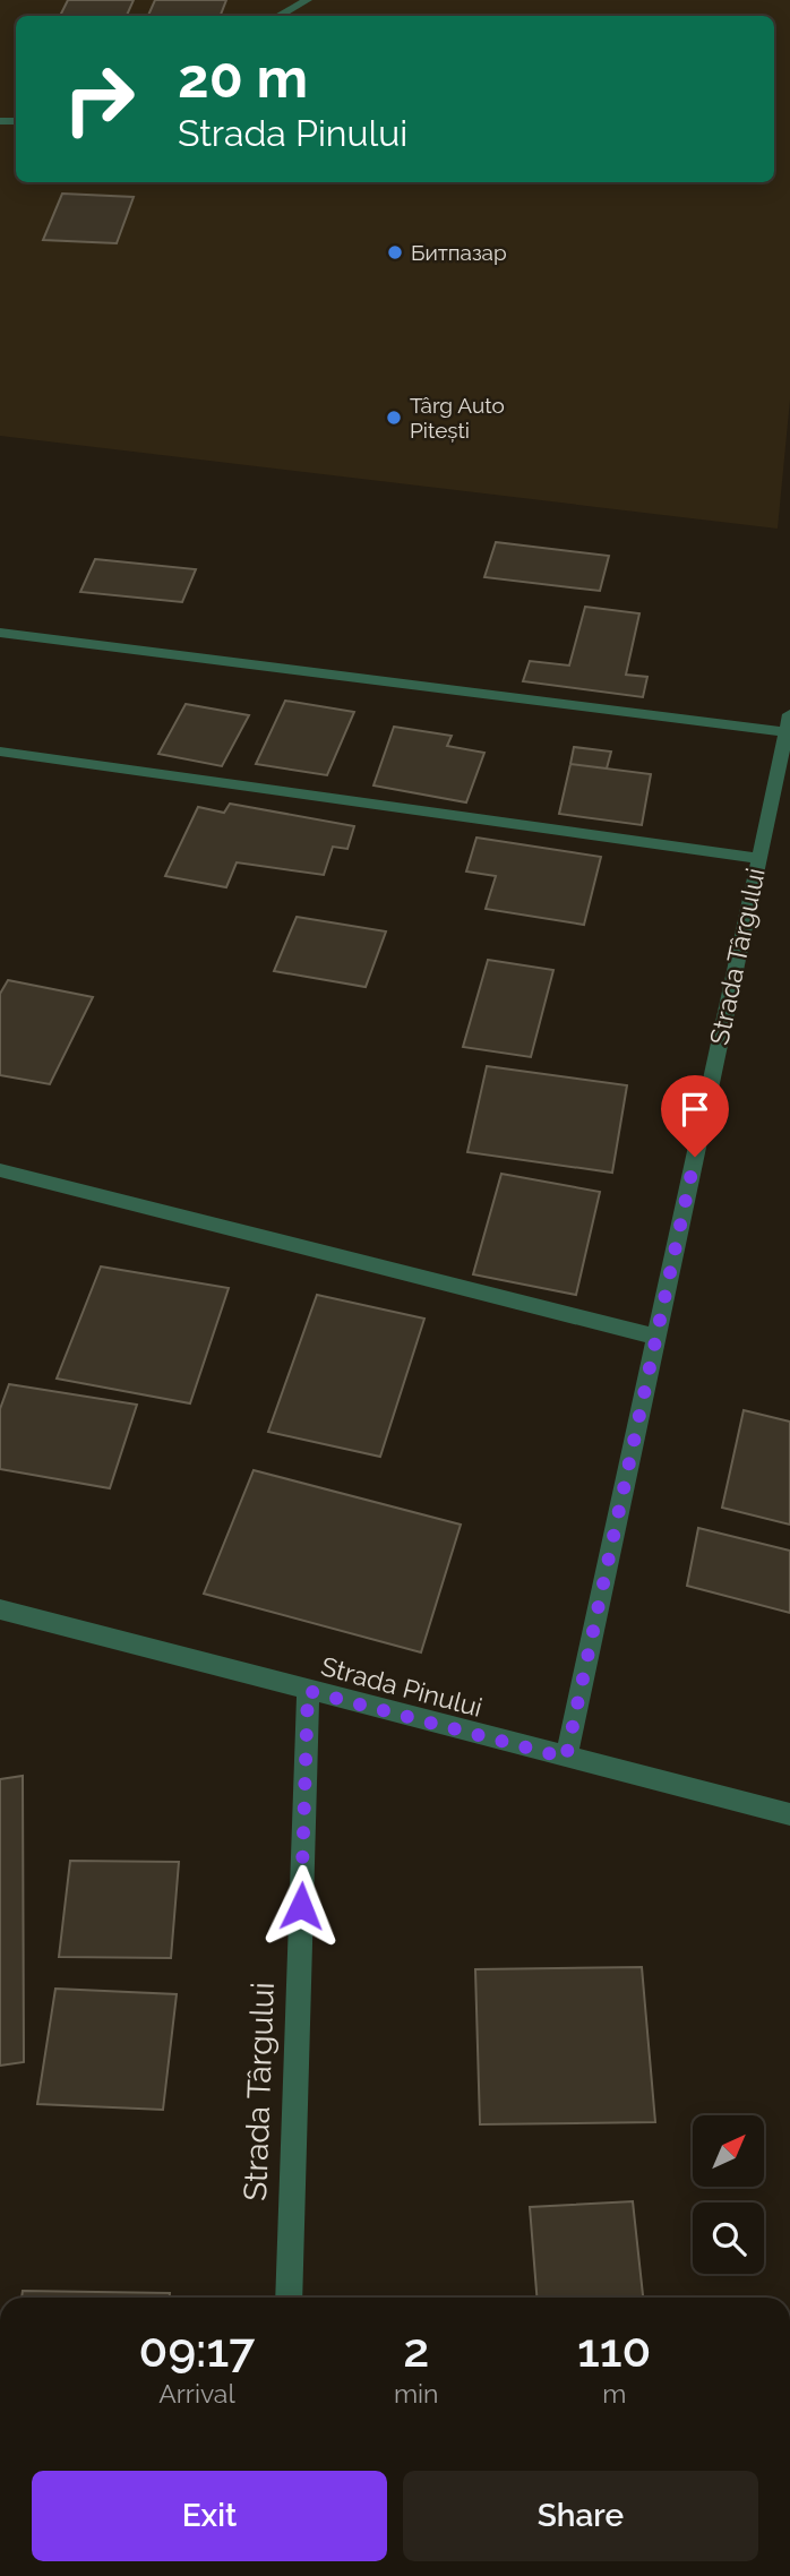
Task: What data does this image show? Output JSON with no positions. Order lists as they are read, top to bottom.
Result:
{
  "streets": {
    "street": ["Strada Târgului", "Strada Pinului"]
  },
  "crossings": [
    ["Strada Târgului", "Strada Pinului"]
  ],
  "places": ["Битпазар", "Târg Auto Pitești"],
  "north": "top right",
  "page": {
    "turn": ["20 m", "Strada Pinului"],
    "eta": [
      "09:17",
      "Arrival",
      "2",
      "min",
      "110",
      "m"
    ],
    "buttons": ["Exit", "Share"]
  }
}
